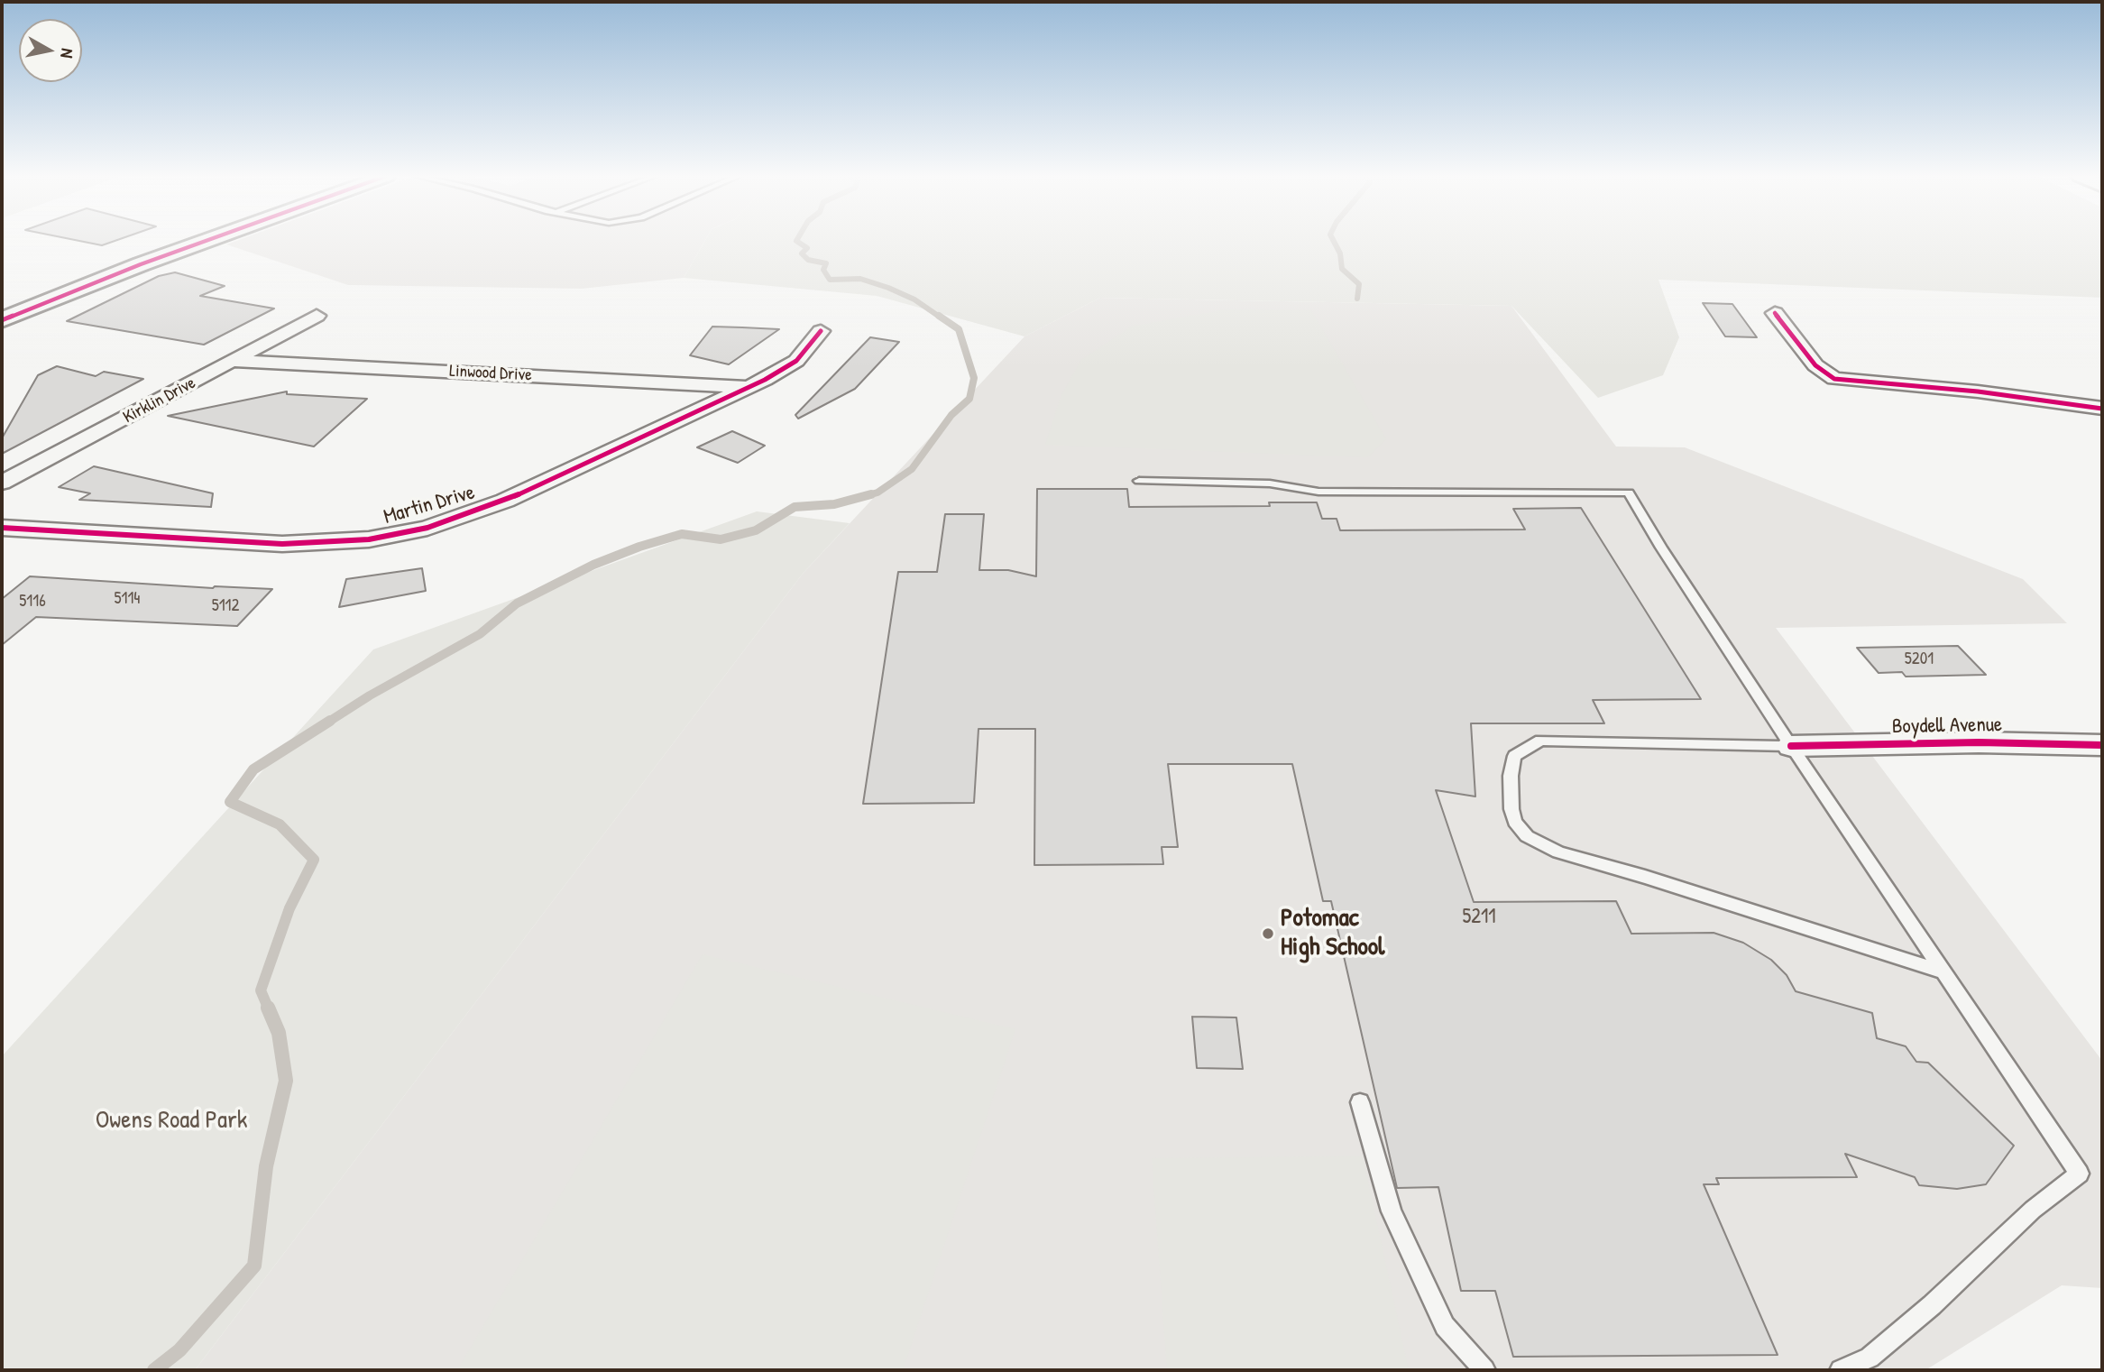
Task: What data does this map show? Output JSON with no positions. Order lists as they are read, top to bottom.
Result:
{
  "streets": {
    "street": [
      "Linwood Drive",
      "Kirklin Drive",
      "Martin Drive",
      "Boydell Avenue"
    ]
  },
  "crossings": [
    ["Linwood Drive", "Kirklin Drive"],
    ["Linwood Drive", "Martin Drive"]
  ],
  "parks": ["Owens Road Park"],
  "places": ["Potomac High School"],
  "house_numbers": [
    "5114",
    "5116",
    "5112",
    "5201",
    "5211"
  ],
  "north": "right"
}
